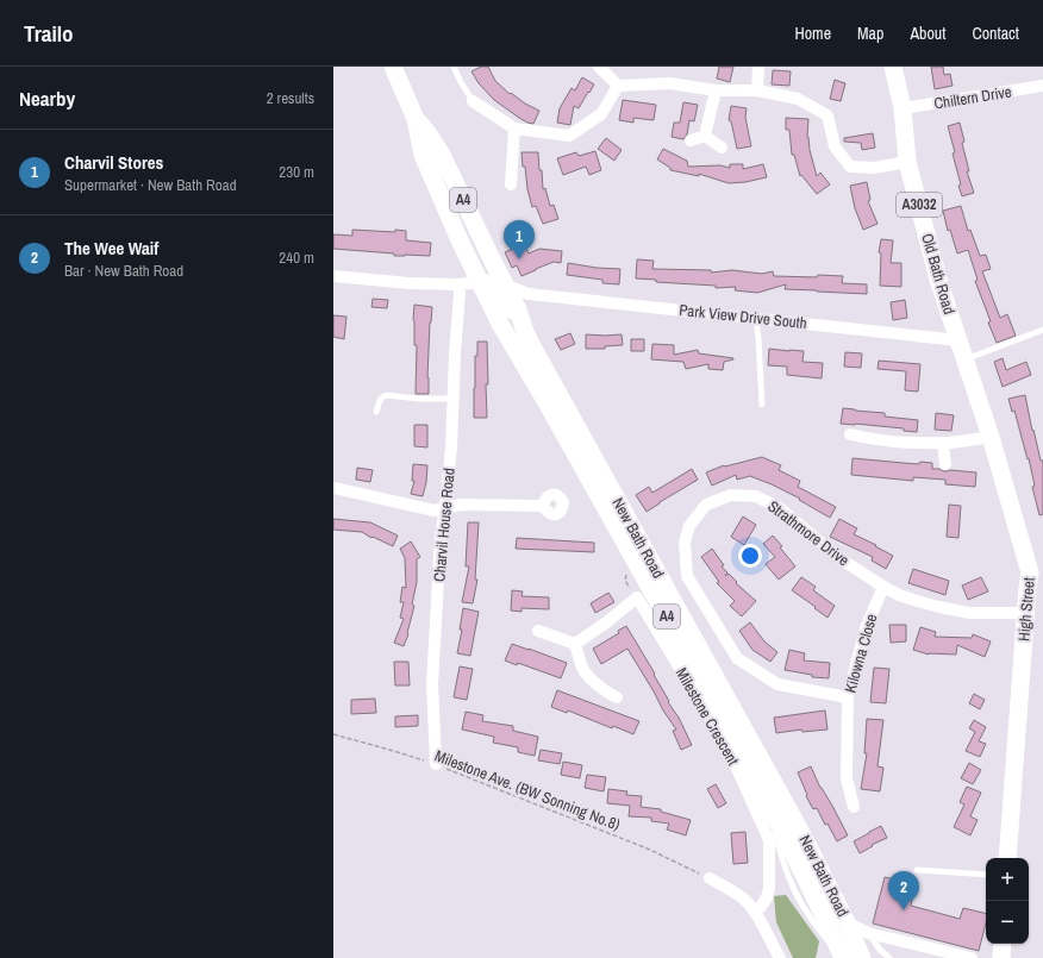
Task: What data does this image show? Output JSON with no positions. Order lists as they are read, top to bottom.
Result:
{
  "streets": {
    "main road": [
      "A4",
      "A3032",
      "Old Bath Road",
      "New Bath Road",
      "High Street"
    ],
    "street": [
      "Chiltern Drive",
      "Park View Drive South",
      "Charvil House Road",
      "Strathmore Drive",
      "Kilowna Close",
      "Milestone Crescent"
    ],
    "path": ["Milestone Ave. (BW Sonning No.8)"]
  },
  "crossings": [
    ["Chiltern Drive", "Old Bath Road"],
    ["Old Bath Road", "Park View Drive South"],
    ["Old Bath Road", "High Street"],
    ["Park View Drive South", "Charvil House Road"],
    ["Park View Drive South", "New Bath Road"],
    ["Park View Drive South", "High Street"],
    ["Charvil House Road", "Milestone Ave. (BW Sonning No.8)"],
    ["Strathmore Drive", "High Street"],
    ["Strathmore Drive", "Kilowna Close"]
  ],
  "page": {
    "header": "Trailo",
    "nav": [
      "Home",
      "Map",
      "About",
      "Contact"
    ],
    "heading": ["Nearby", "2 results"],
    "list": [
      {
        "mark": "1",
        "name": "Charvil Stores",
        "note": "Supermarket · New Bath Road",
        "value": "230 m"
      },
      {
        "mark": "2",
        "name": "The Wee Waif",
        "note": "Bar · New Bath Road",
        "value": "240 m"
      }
    ],
    "pins": ["1", "2"],
    "map_buttons": ["+", "−"]
  }
}
